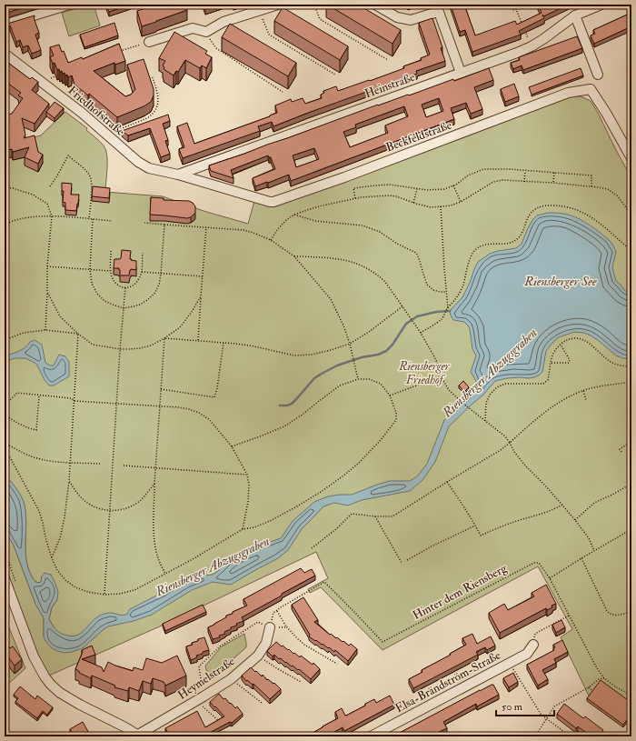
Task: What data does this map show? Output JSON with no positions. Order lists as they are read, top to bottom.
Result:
{
  "streets": {
    "street": [
      "Heinstraße",
      "Friedhofstraße",
      "Beckfeldstraße",
      "Heymelstraße",
      "Elsa-Brändström-Straße"
    ],
    "path": ["Hinter dem Riensberg"]
  },
  "crossings": [
    ["Heinstraße", "Friedhofstraße"],
    ["Heinstraße", "Beckfeldstraße"],
    ["Friedhofstraße", "Beckfeldstraße"]
  ],
  "water": ["Riensberger See", "Riensberger Abzugsgraben"],
  "parks": ["Riensberger Friedhof"],
  "scale_bar": "50 m"
}
